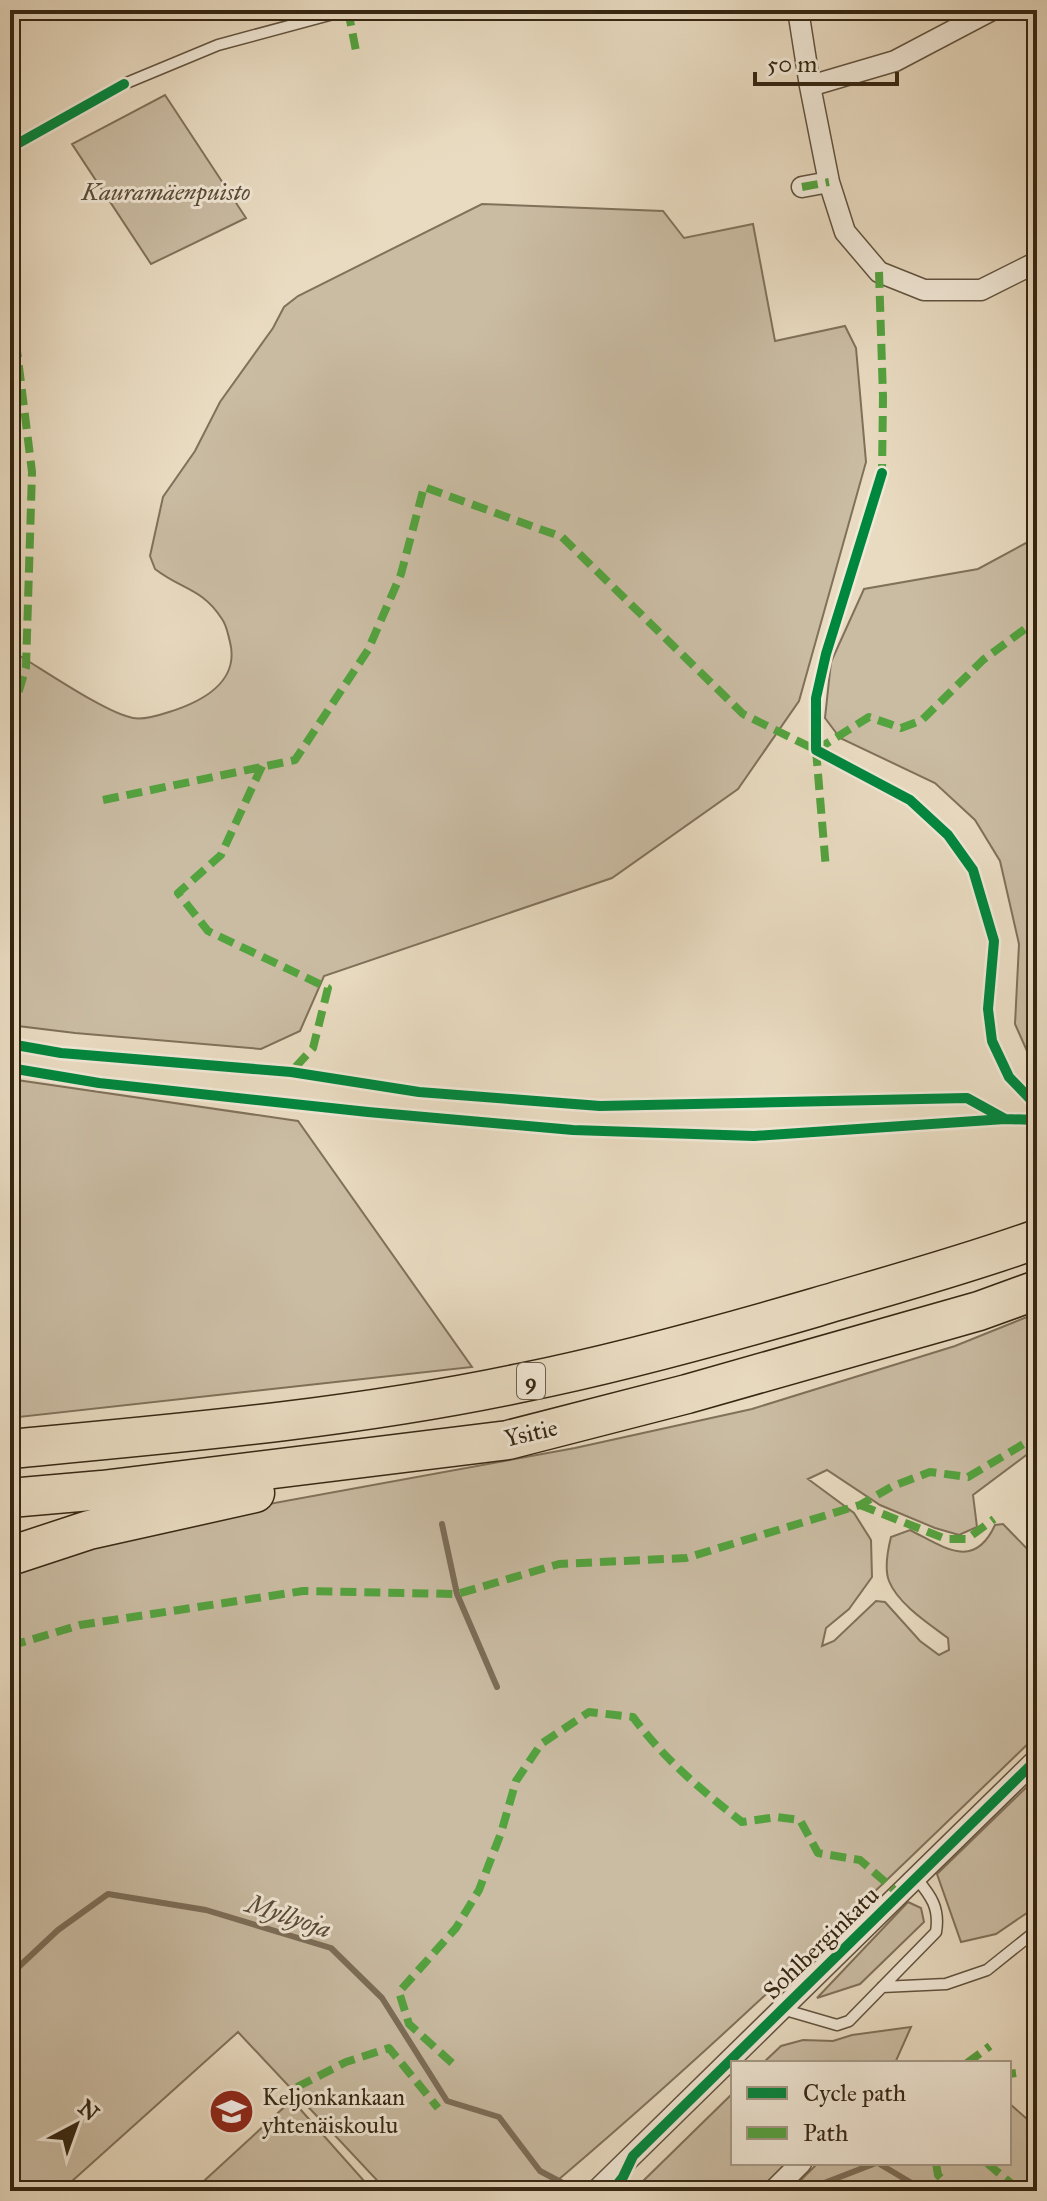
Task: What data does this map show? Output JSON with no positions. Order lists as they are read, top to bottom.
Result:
{
  "streets": {
    "highway": ["9", "Ysitie"],
    "street": ["Sohlberginkatu"]
  },
  "water": ["Myllyoja"],
  "parks": ["Kauramäenpuisto"],
  "places": {
    "school or university": ["Keljonkankaan yhtenäiskoulu"]
  },
  "legend": ["Cycle path", "Path"],
  "scale_bar": "50 m",
  "north": "top right"
}
